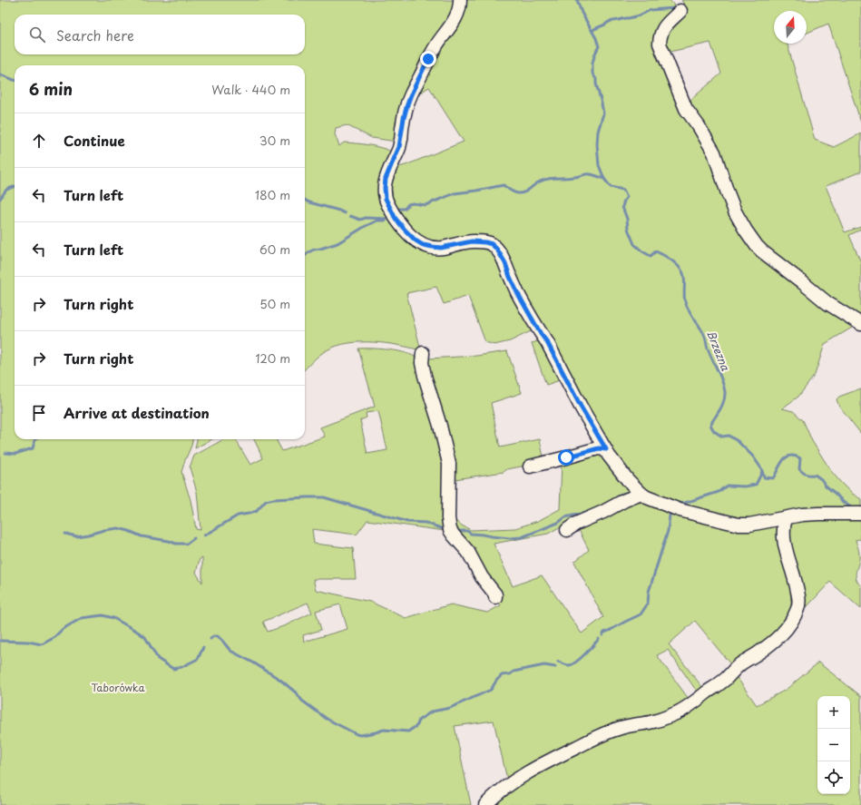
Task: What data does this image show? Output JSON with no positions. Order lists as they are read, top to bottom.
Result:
{
  "water": ["Brzezna"],
  "parks": ["Taborówka"],
  "north": "top",
  "page": {
    "search": "Search here",
    "heading": ["6 min", "Walk · 440 m"],
    "list": [
      ["Continue", "30 m"],
      ["Turn left", "180 m"],
      ["Turn left", "60 m"],
      ["Turn right", "50 m"],
      ["Turn right", "120 m"],
      "Arrive at destination"
    ],
    "map_buttons": ["+", "−"]
  }
}
